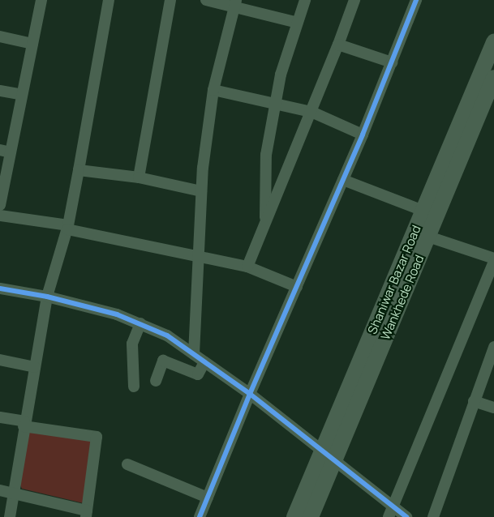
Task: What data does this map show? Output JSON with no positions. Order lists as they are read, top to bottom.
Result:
{
  "streets": {
    "main road": ["Shaniwar Bazar Road", "Wankhede Road"]
  },
  "crossings": [
    ["Shaniwar Bazar Road", "Wankhede Road"]
  ]
}
